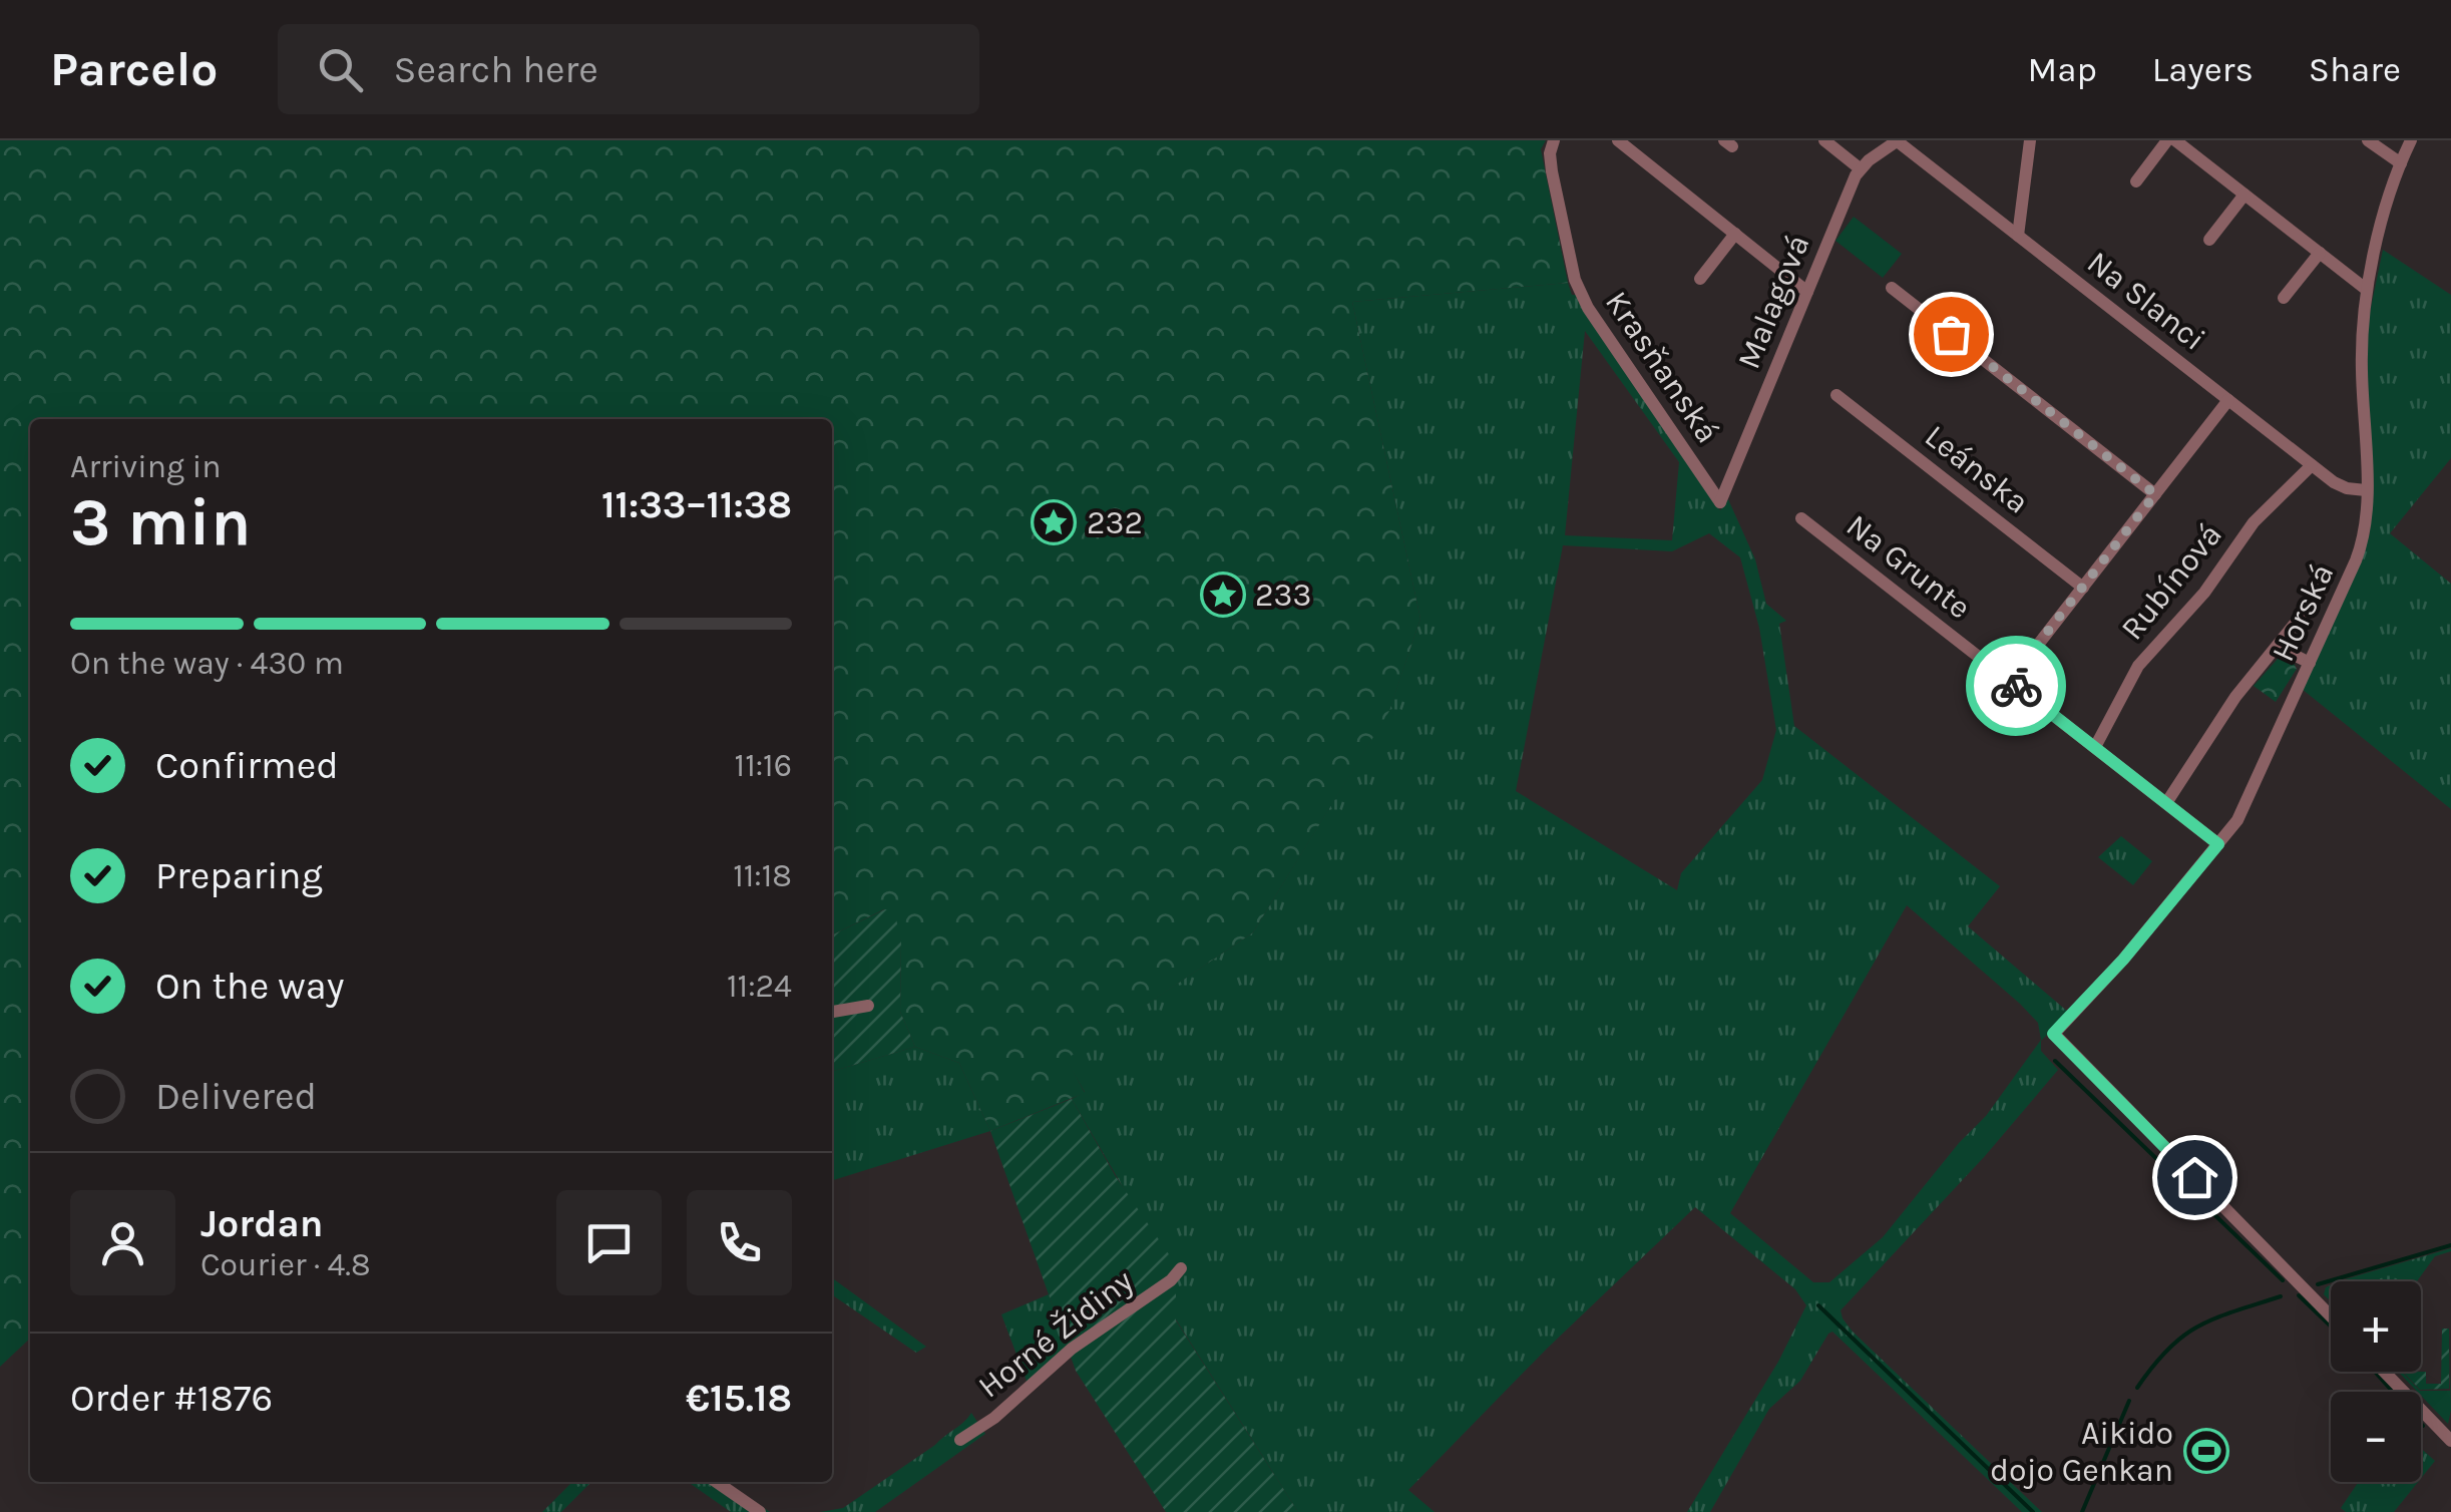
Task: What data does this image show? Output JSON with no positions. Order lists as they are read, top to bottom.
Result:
{
  "streets": {
    "street": [
      "Na Slanci",
      "Malagová",
      "Krasňanská",
      "Leánska",
      "Na Grunte",
      "Rubínová",
      "Horská",
      "Horné Židiny"
    ]
  },
  "crossings": [
    ["Na Slanci", "Rubínová"],
    ["Na Slanci", "Horská"],
    ["Malagová", "Krasňanská"],
    ["Na Grunte", "Rubínová"],
    ["Na Grunte", "Horská"]
  ],
  "places": {
    "place": ["232", "233"],
    "sports": ["Aikido dojo Genkan"]
  },
  "page": {
    "header": "Parcelo",
    "search": "Search here",
    "nav": ["Map", "Layers", "Share"],
    "heading": ["3 min", "Arriving in", "11:33–11:38"],
    "panel": [
      "Jordan",
      "Courier · 4.8",
      "Order #1876",
      "€15.18"
    ],
    "bar": "On the way · 430 m",
    "list": [
      ["Confirmed", "11:16"],
      ["Preparing", "11:18"],
      ["On the way", "11:24"],
      "Delivered"
    ],
    "map_buttons": ["+", "−"]
  }
}
